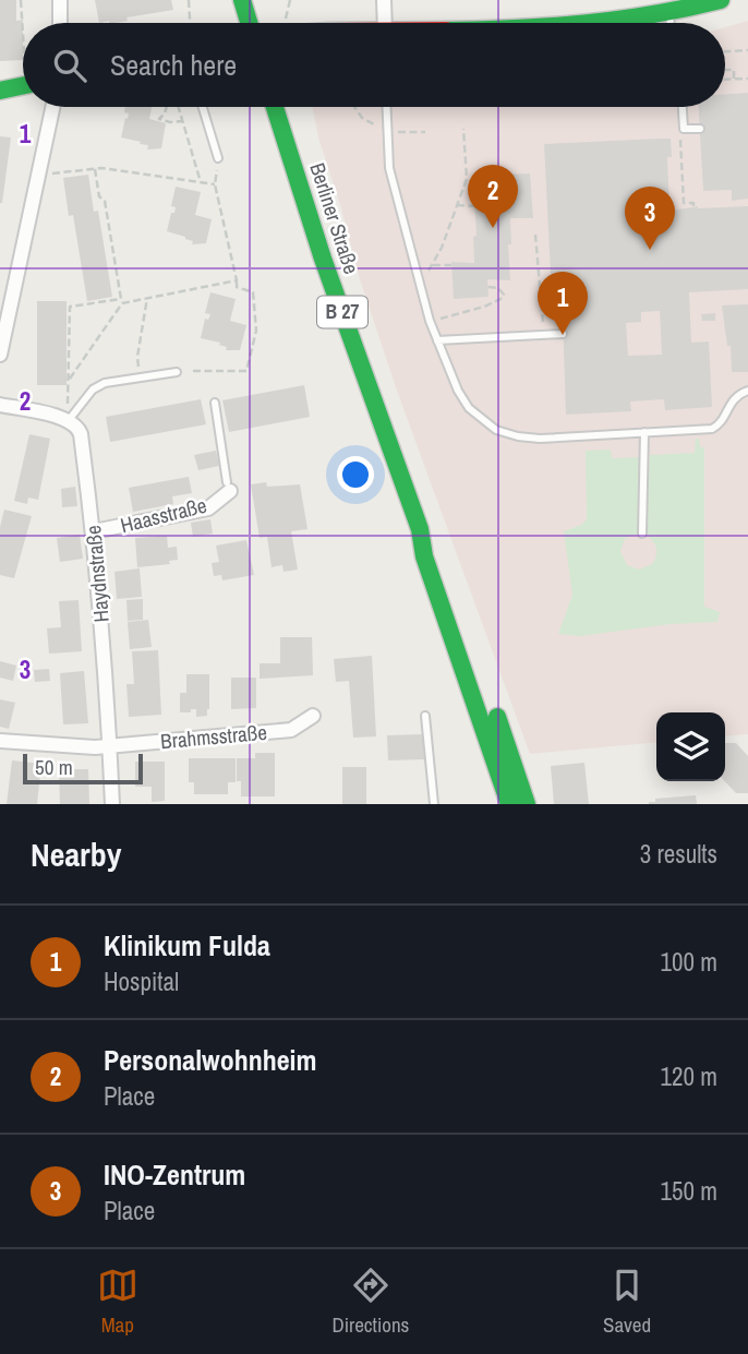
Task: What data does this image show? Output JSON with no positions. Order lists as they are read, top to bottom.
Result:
{
  "streets": {
    "main road": ["Berliner Straße", "B 27"],
    "street": ["Haasstraße", "Haydnstraße", "Brahmsstraße"]
  },
  "crossings": [
    ["Haasstraße", "Haydnstraße"],
    ["Haydnstraße", "Brahmsstraße"]
  ],
  "scale_bar": "50 m",
  "page": {
    "search": "Search here",
    "pins": ["2", "3", "1"],
    "scale": "50 m",
    "heading": ["Nearby", "3 results"],
    "list": [
      {
        "mark": "1",
        "name": "Klinikum Fulda",
        "note": "Hospital",
        "value": "100 m"
      },
      {
        "mark": "2",
        "name": "Personalwohnheim",
        "note": "Place",
        "value": "120 m"
      },
      {
        "mark": "3",
        "name": "INO-Zentrum",
        "note": "Place",
        "value": "150 m"
      }
    ],
    "nav": ["Map", "Directions", "Saved"]
  },
  "grid": {
    "rows": ["1", "2", "3"]
  }
}
